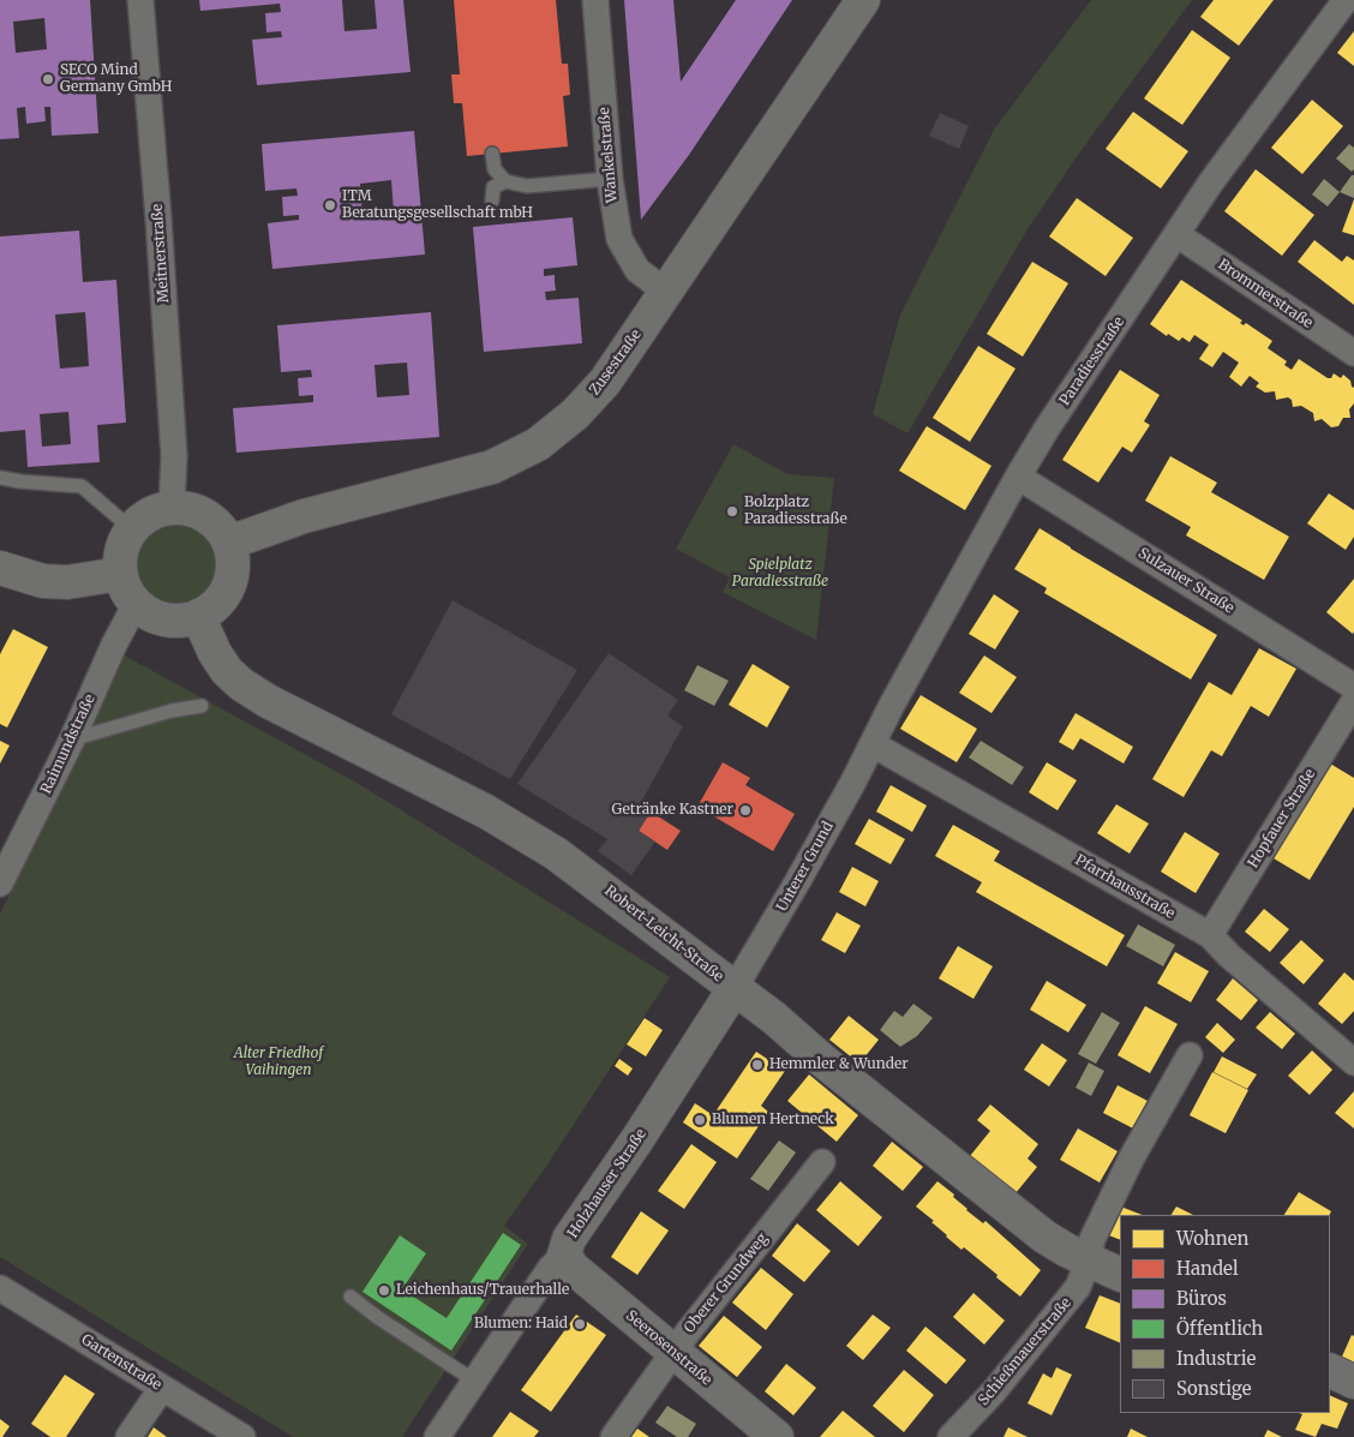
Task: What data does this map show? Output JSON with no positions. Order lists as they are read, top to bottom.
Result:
{
  "streets": {
    "street": [
      "Wankelstraße",
      "Meitnerstraße",
      "Brommerstraße",
      "Paradiesstraße",
      "Zusestraße",
      "Sulzauer Straße",
      "Raimundstraße",
      "Hopfauer Straße",
      "Unterer Grund",
      "Pfarrhausstraße",
      "Robert-Leicht-Straße",
      "Holzhauser Straße",
      "Oberer Grundweg",
      "Seerosenstraße",
      "Schießmauerstraße",
      "Gartenstraße"
    ]
  },
  "crossings": [
    ["Wankelstraße", "Zusestraße"],
    ["Meitnerstraße", "Zusestraße"],
    ["Meitnerstraße", "Raimundstraße"],
    ["Meitnerstraße", "Robert-Leicht-Straße"],
    ["Brommerstraße", "Paradiesstraße"],
    ["Paradiesstraße", "Sulzauer Straße"],
    ["Paradiesstraße", "Unterer Grund"],
    ["Paradiesstraße", "Pfarrhausstraße"],
    ["Zusestraße", "Raimundstraße"],
    ["Zusestraße", "Robert-Leicht-Straße"],
    ["Raimundstraße", "Robert-Leicht-Straße"],
    ["Hopfauer Straße", "Pfarrhausstraße"],
    ["Unterer Grund", "Pfarrhausstraße"],
    ["Unterer Grund", "Robert-Leicht-Straße"],
    ["Unterer Grund", "Holzhauser Straße"],
    ["Robert-Leicht-Straße", "Holzhauser Straße"],
    ["Robert-Leicht-Straße", "Schießmauerstraße"],
    ["Holzhauser Straße", "Seerosenstraße"],
    ["Oberer Grundweg", "Seerosenstraße"]
  ],
  "parks": ["Spielplatz Paradiesstraße", "Alter Friedhof Vaihingen"],
  "places": [
    "SECO Mind Germany GmbH",
    "ITM Beratungsgesellschaft mbH",
    "Bolzplatz Paradiesstraße",
    "Getränke Kastner",
    "Hemmler & Wunder",
    "Blumen Hertneck",
    "Leichenhaus/Trauerhalle",
    "Blumen: Haid"
  ],
  "legend": [
    "Wohnen",
    "Handel",
    "Büros",
    "Öffentlich",
    "Industrie",
    "Sonstige"
  ]
}
